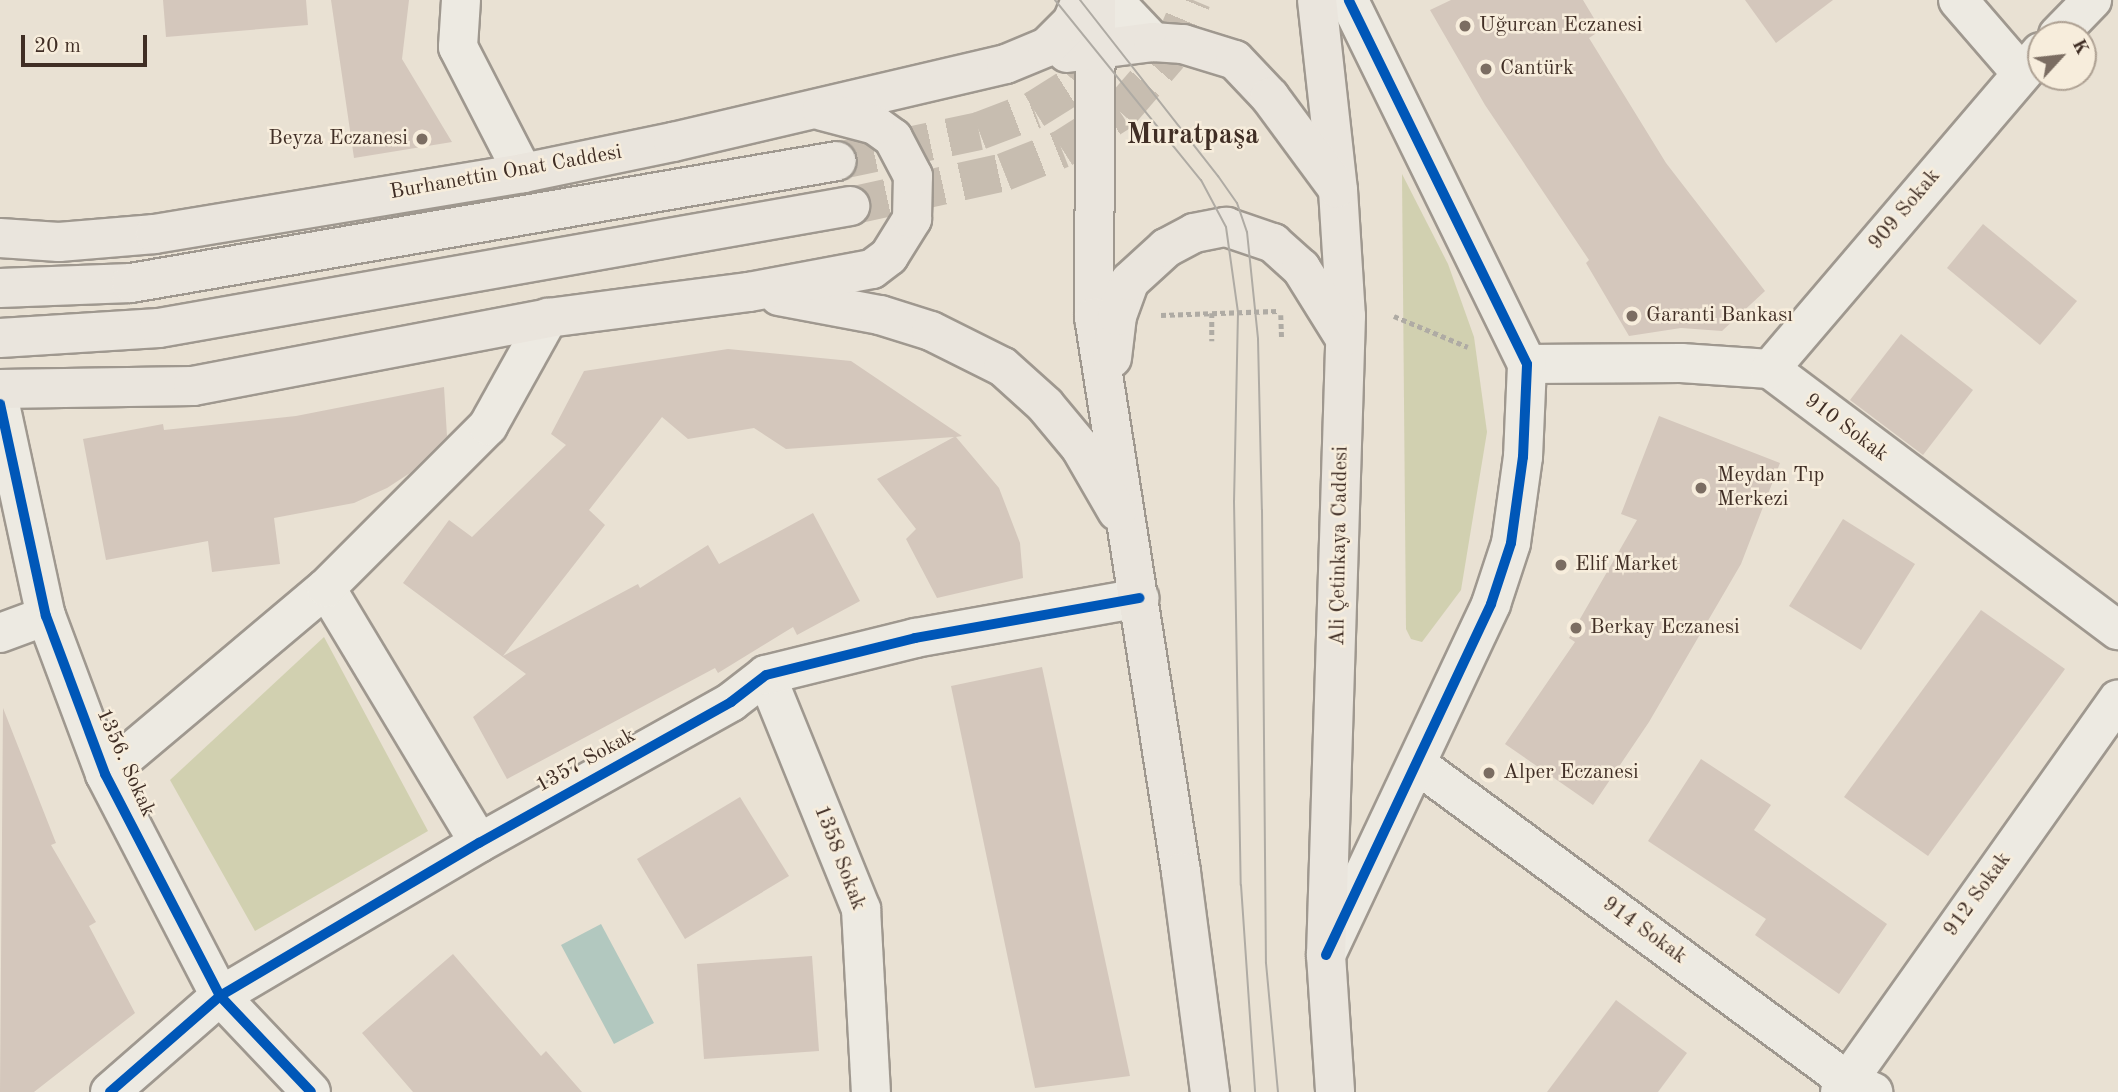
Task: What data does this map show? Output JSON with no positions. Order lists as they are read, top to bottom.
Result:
{
  "streets": {
    "main road": ["Burhanettin Onat Caddesi", "Ali Çetinkaya Caddesi"],
    "street": [
      "909 Sokak",
      "910 Sokak",
      "1357 Sokak",
      "1356. Sokak",
      "1358 Sokak",
      "912 Sokak",
      "914 Sokak"
    ]
  },
  "crossings": [
    ["909 Sokak", "910 Sokak"],
    ["1357 Sokak", "1356. Sokak"],
    ["1357 Sokak", "1358 Sokak"],
    ["912 Sokak", "914 Sokak"]
  ],
  "districts": ["Muratpaşa"],
  "places": [
    "Uğurcan Eczanesi",
    "Cantürk",
    "Beyza Eczanesi",
    "Garanti Bankası",
    "Meydan Tıp Merkezi",
    "Elif Market",
    "Berkay Eczanesi",
    "Alper Eczanesi"
  ],
  "scale_bar": "20 m",
  "north": "top right"
}
